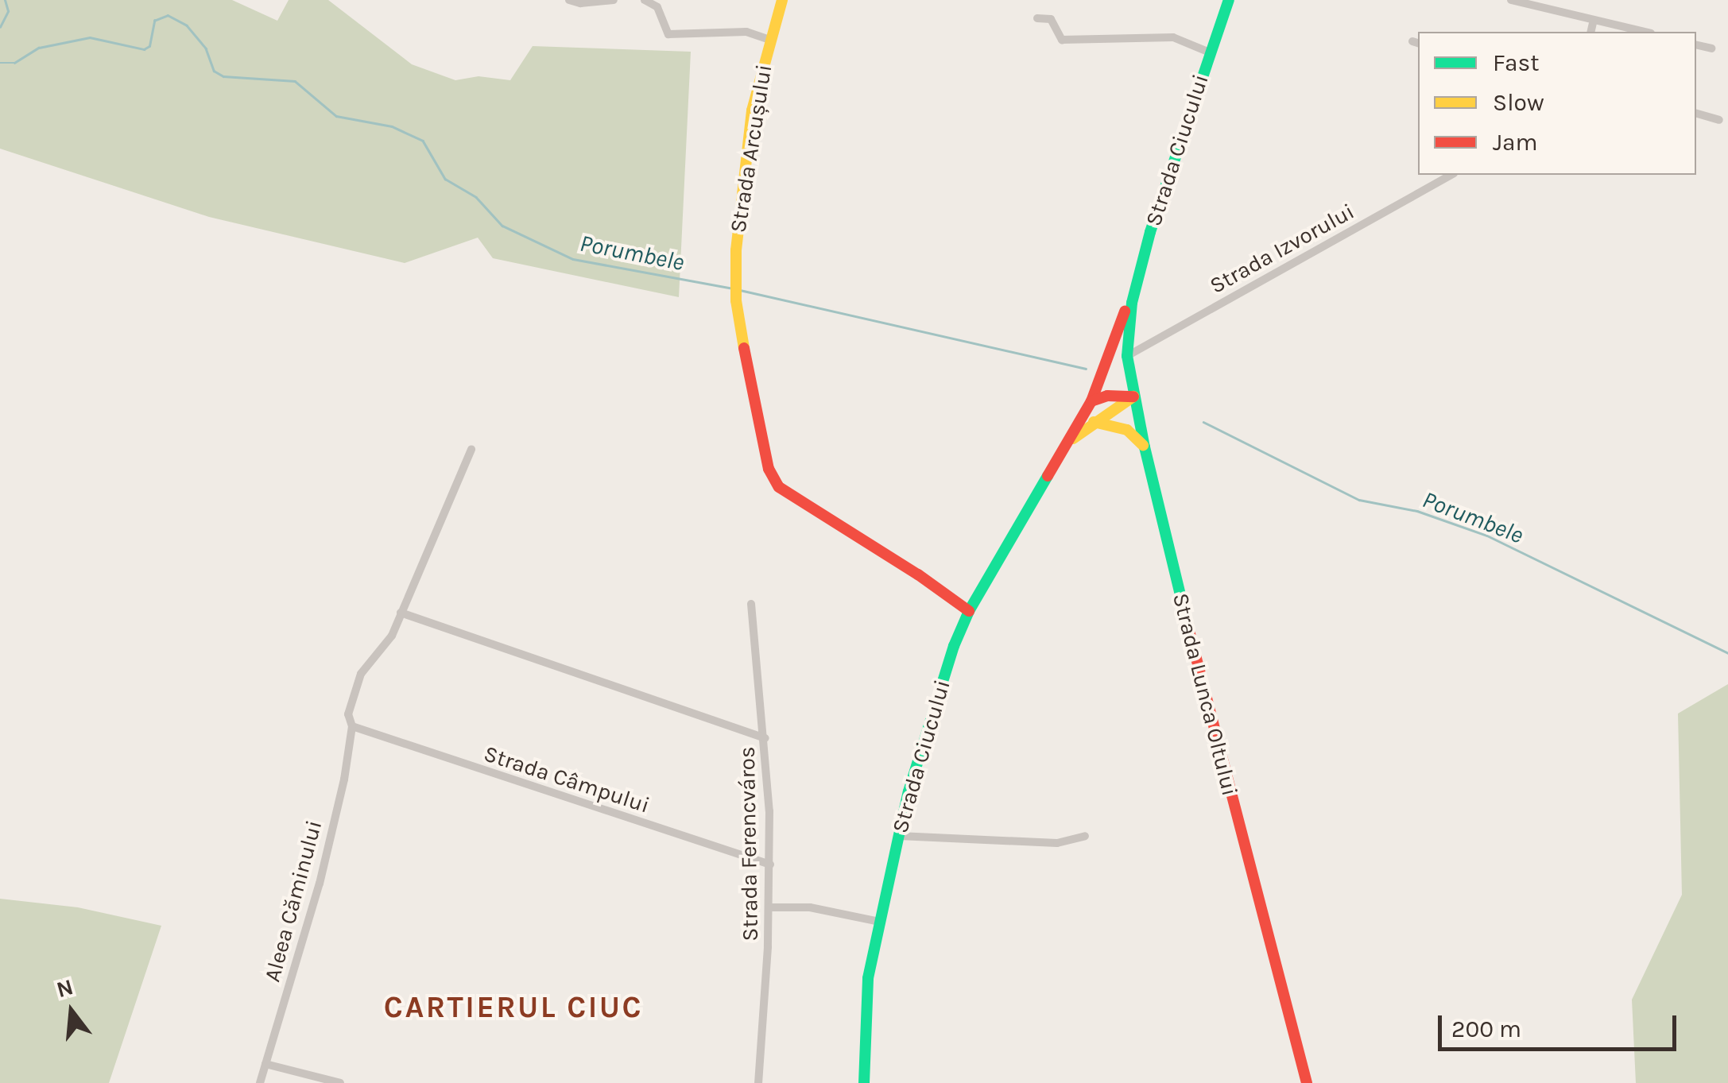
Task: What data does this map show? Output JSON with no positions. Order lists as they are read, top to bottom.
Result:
{
  "streets": {
    "main road": ["Strada Arcușului", "Strada Ciucului", "Strada Lunca Oltului"],
    "street": [
      "Strada Izvorului",
      "Strada Câmpului",
      "Strada Ferencváros",
      "Aleea Căminului"
    ]
  },
  "crossings": [
    ["Strada Arcușului", "Strada Ciucului"],
    ["Strada Ciucului", "Strada Lunca Oltului"],
    ["Strada Izvorului", "Strada Lunca Oltului"],
    ["Strada Câmpului", "Strada Ferencváros"],
    ["Strada Câmpului", "Aleea Căminului"]
  ],
  "districts": ["CARTIERUL CIUC"],
  "water": ["Porumbele"],
  "legend": ["Fast", "Slow", "Jam"],
  "scale_bar": "200 m",
  "north": "top"
}
